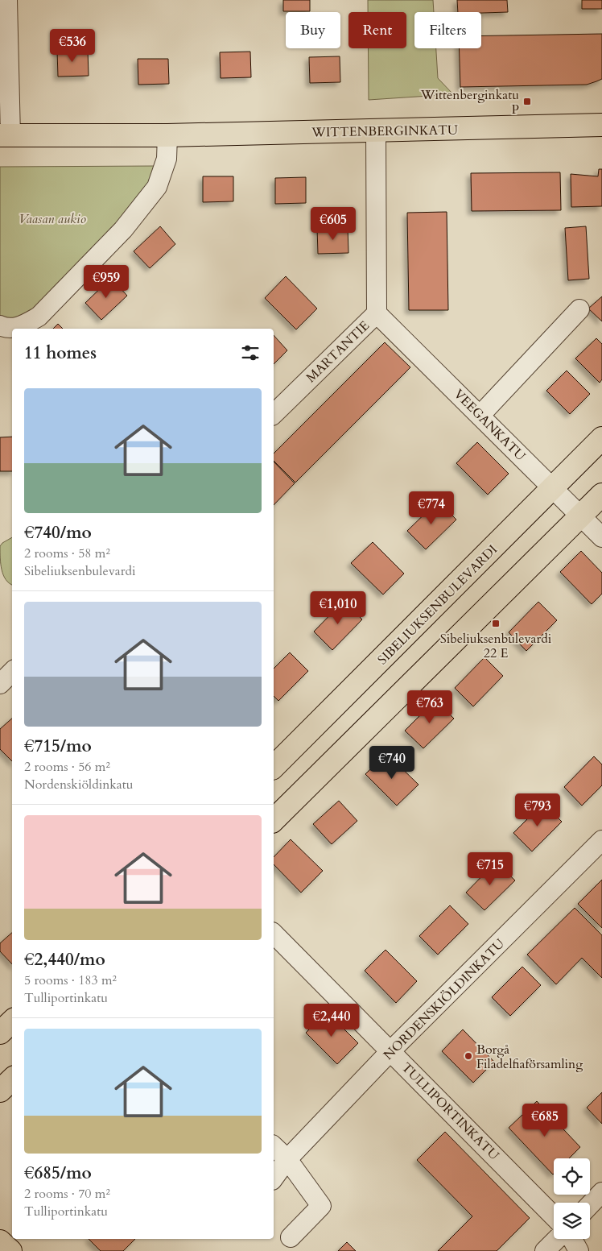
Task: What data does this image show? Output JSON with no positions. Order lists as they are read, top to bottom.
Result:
{
  "streets": {
    "main road": ["WITTENBERGINKATU", "SIBELIUKSENBULEVARDI"],
    "street": [
      "MARTANTIE",
      "VEEGANKATU",
      "NORDENSKIÖLDINKATU",
      "TULLIPORTINKATU"
    ]
  },
  "crossings": [
    ["WITTENBERGINKATU", "MARTANTIE"],
    ["MARTANTIE", "VEEGANKATU"],
    ["VEEGANKATU", "SIBELIUKSENBULEVARDI"],
    ["NORDENSKIÖLDINKATU", "TULLIPORTINKATU"]
  ],
  "parks": ["Vaasan aukio"],
  "places": {
    "transit": ["Wittenberginkatu P", "Sibeliuksenbulevardi 22 E"],
    "other": ["Borgå Filadelfiaförsamling"]
  },
  "page": {
    "chip": ["Buy", "Rent", "Filters"],
    "price": [
      "€536",
      "€605",
      "€959",
      "€774",
      "€1,010",
      "€763",
      "€740",
      "€793",
      "€715",
      "€2,440",
      "€685"
    ],
    "heading": "11 homes",
    "list": [
      {
        "name": "€740/mo",
        "note": "2 rooms · 58 m² · Sibeliuksenbulevardi"
      },
      {
        "name": "€715/mo",
        "note": "2 rooms · 56 m² · Nordenskiöldinkatu"
      },
      {
        "name": "€2,440/mo",
        "note": "5 rooms · 183 m² · Tulliportinkatu"
      },
      {
        "name": "€685/mo",
        "note": "2 rooms · 70 m² · Tulliportinkatu"
      }
    ]
  }
}
